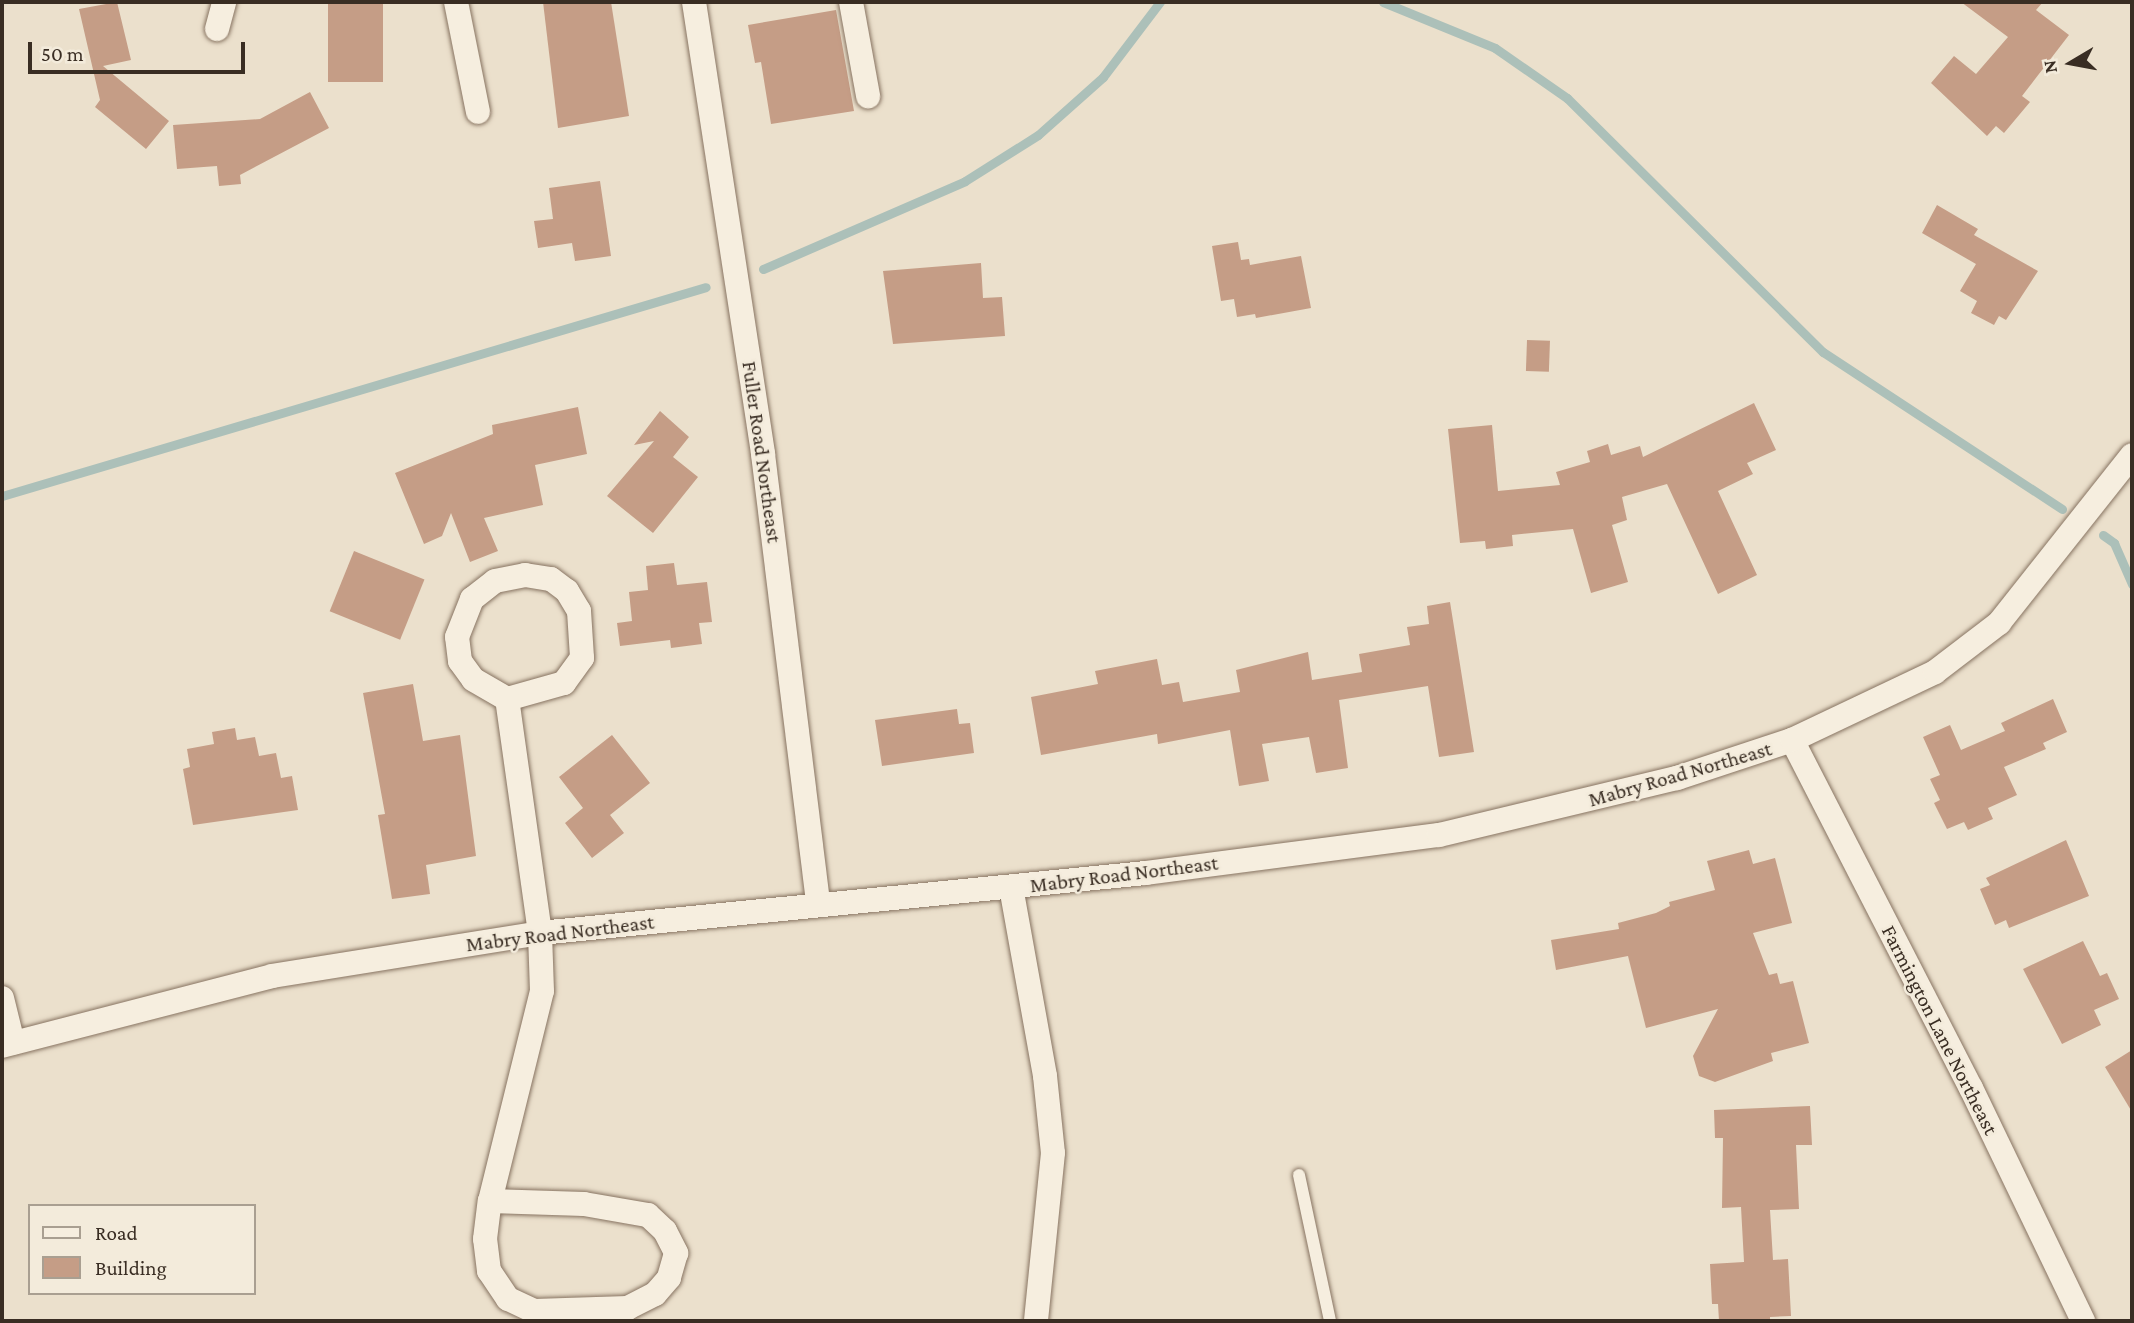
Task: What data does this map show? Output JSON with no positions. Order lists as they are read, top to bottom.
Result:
{
  "streets": {
    "street": ["Fuller Road Northeast", "Mabry Road Northeast", "Farmington Lane Northeast"]
  },
  "crossings": [
    ["Fuller Road Northeast", "Mabry Road Northeast"],
    ["Mabry Road Northeast", "Farmington Lane Northeast"]
  ],
  "legend": ["Road", "Building"],
  "scale_bar": "50 m",
  "north": "left"
}
